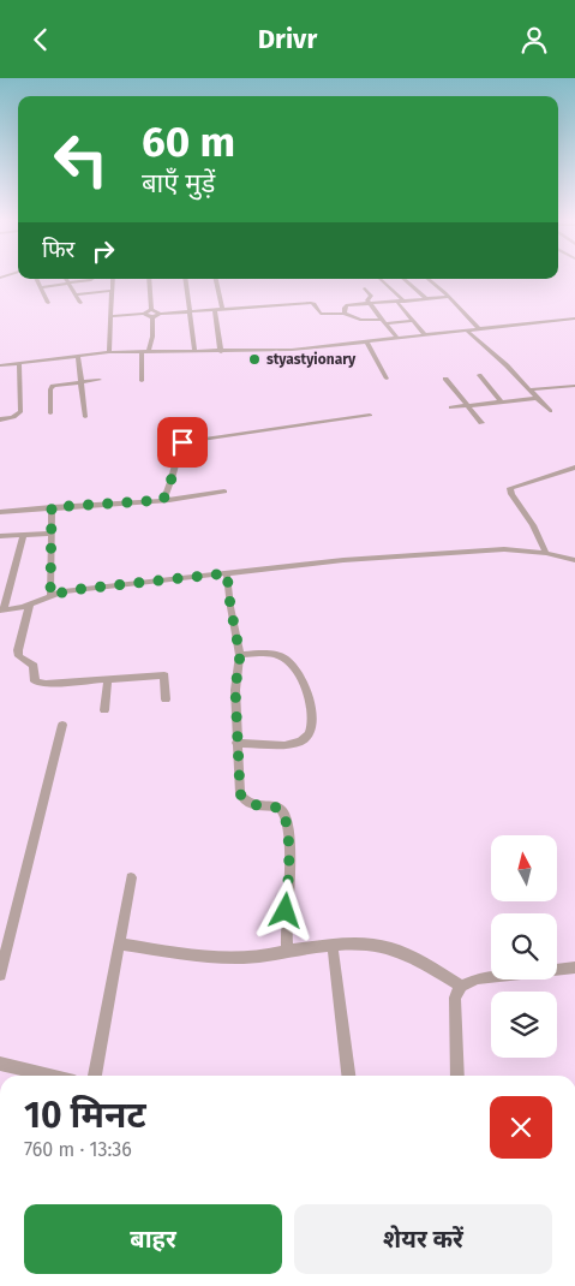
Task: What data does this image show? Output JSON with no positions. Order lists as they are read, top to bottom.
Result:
{
  "places": ["styastyionary"],
  "north": "top",
  "page": {
    "header": "Drivr",
    "turn": ["60 m", "बाएँ मुड़ें"],
    "then": "फिर",
    "heading": ["10 मिनट", "760 m · 13:36"],
    "buttons": ["बाहर", "शेयर करें"]
  }
}
